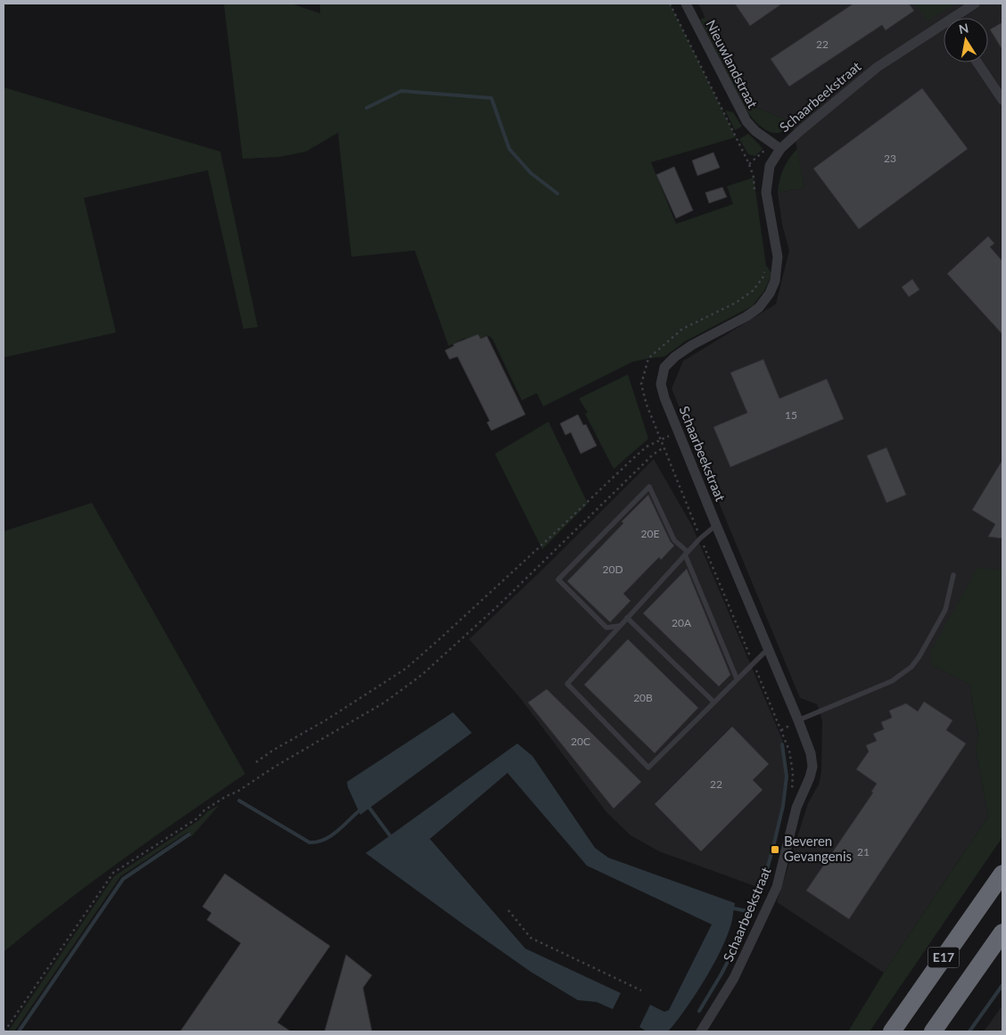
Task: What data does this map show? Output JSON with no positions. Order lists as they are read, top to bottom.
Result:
{
  "streets": {
    "highway": ["E17"],
    "street": ["Nieuwlandstraat", "Schaarbeekstraat"]
  },
  "crossings": [
    ["Nieuwlandstraat", "Schaarbeekstraat"]
  ],
  "places": {
    "transit": ["Beveren Gevangenis"]
  },
  "house_numbers": [
    "22",
    "23",
    "15",
    "20E",
    "20D",
    "20A",
    "20B",
    "20C",
    "22",
    "21"
  ],
  "north": "top"
}
